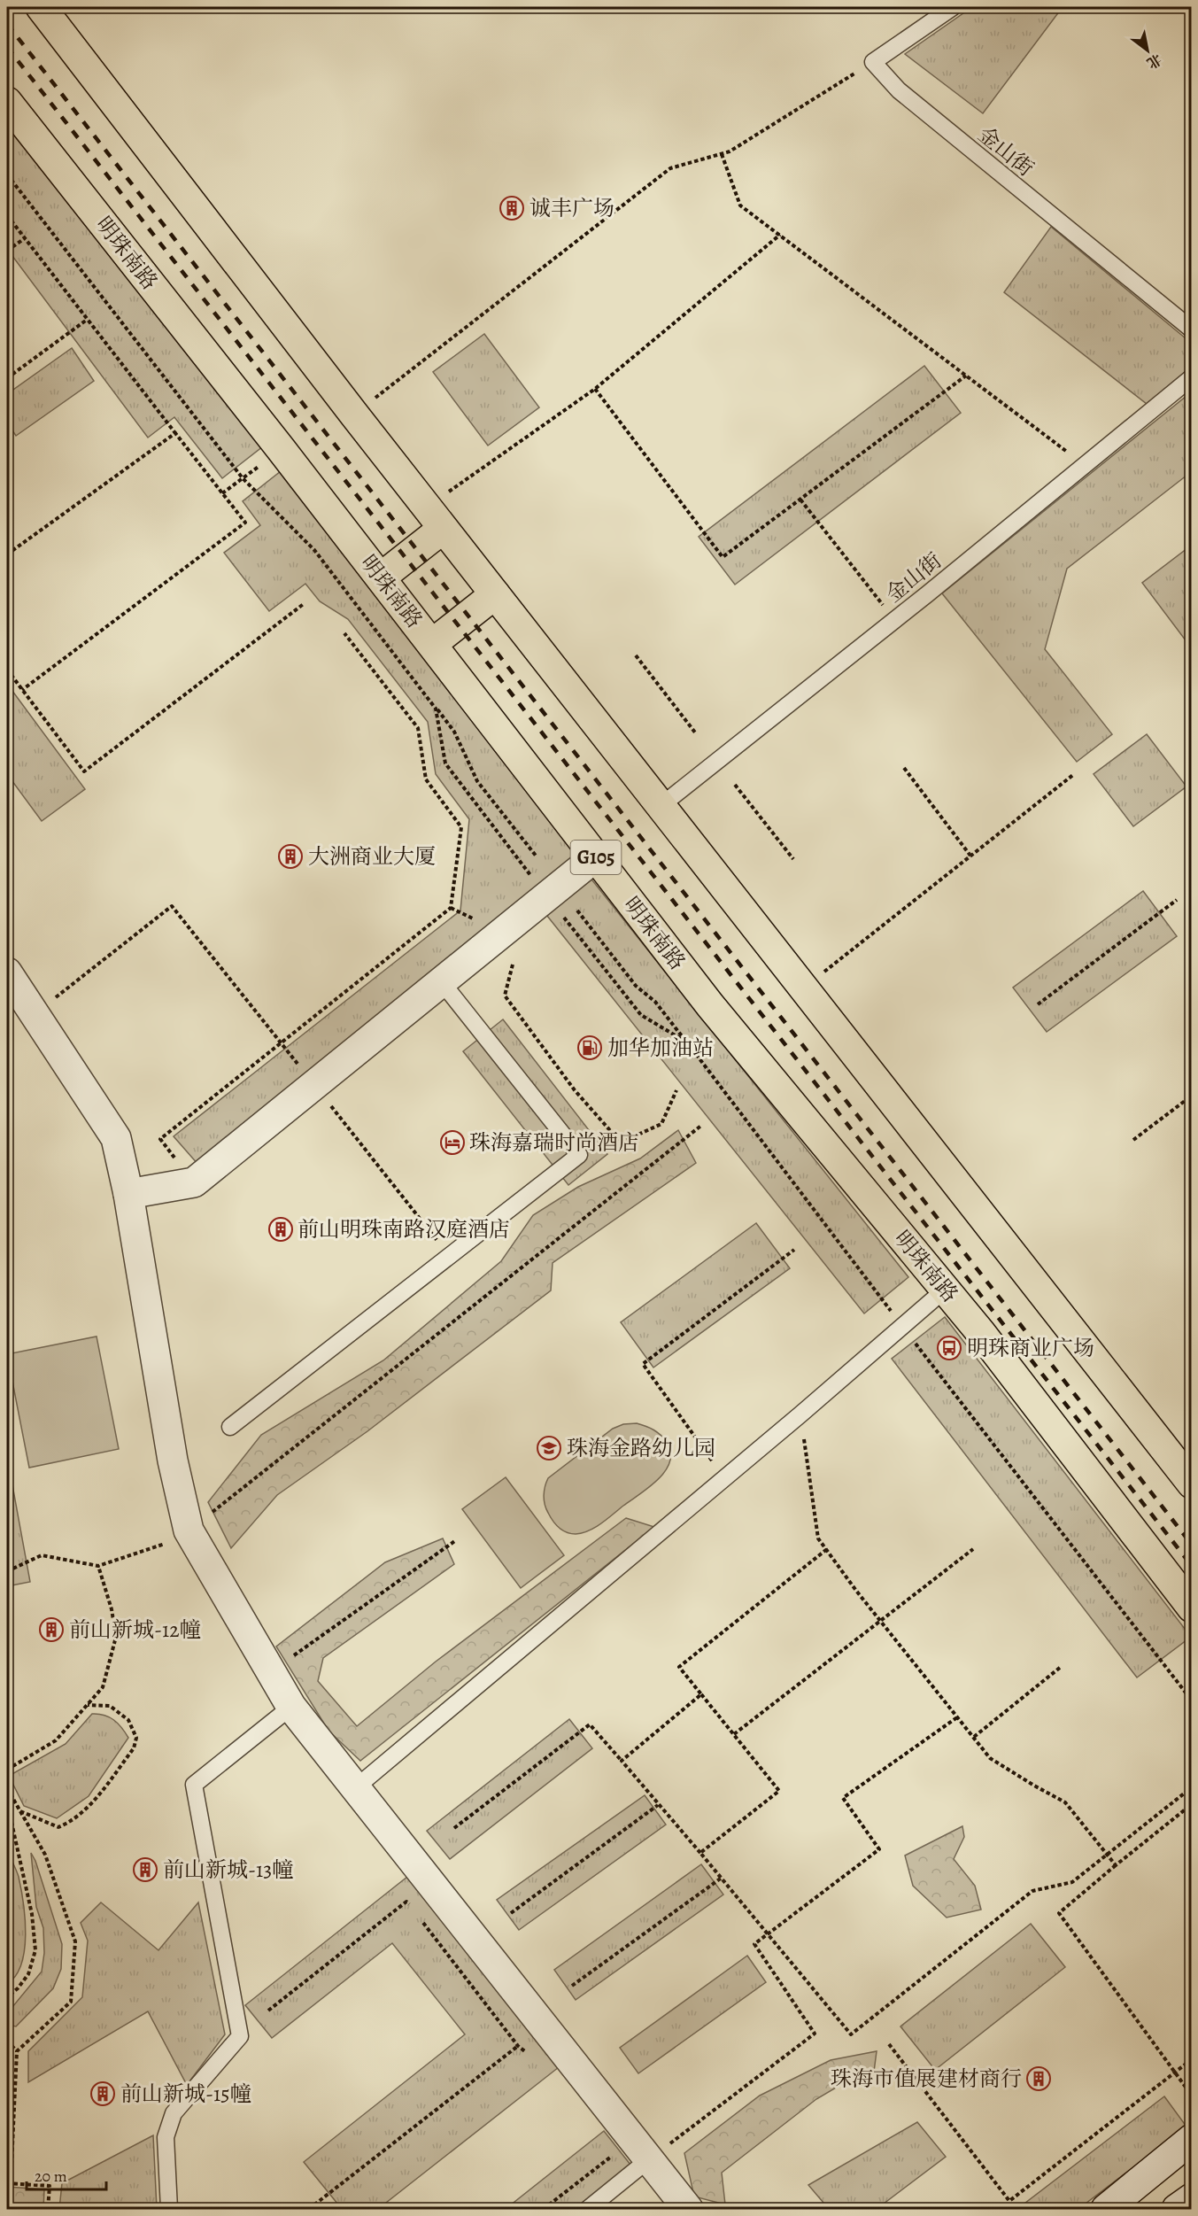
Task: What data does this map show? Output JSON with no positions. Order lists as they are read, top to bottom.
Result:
{
  "streets": {
    "highway": ["明珠南路", "G105"],
    "lane": ["金山街"]
  },
  "places": {
    "building": [
      "诚丰广场",
      "大洲商业大厦",
      "前山明珠南路汉庭酒店",
      "前山新城-12幢",
      "前山新城-13幢",
      "珠海市值展建材商行",
      "前山新城-15幢"
    ],
    "fuel station": ["加华加油站"],
    "hotel": ["珠海嘉瑞时尚酒店"],
    "bus stop": ["明珠商业广场"],
    "school or university": ["珠海金路幼儿园"]
  },
  "scale_bar": "20 m",
  "north": "bottom right"
}
